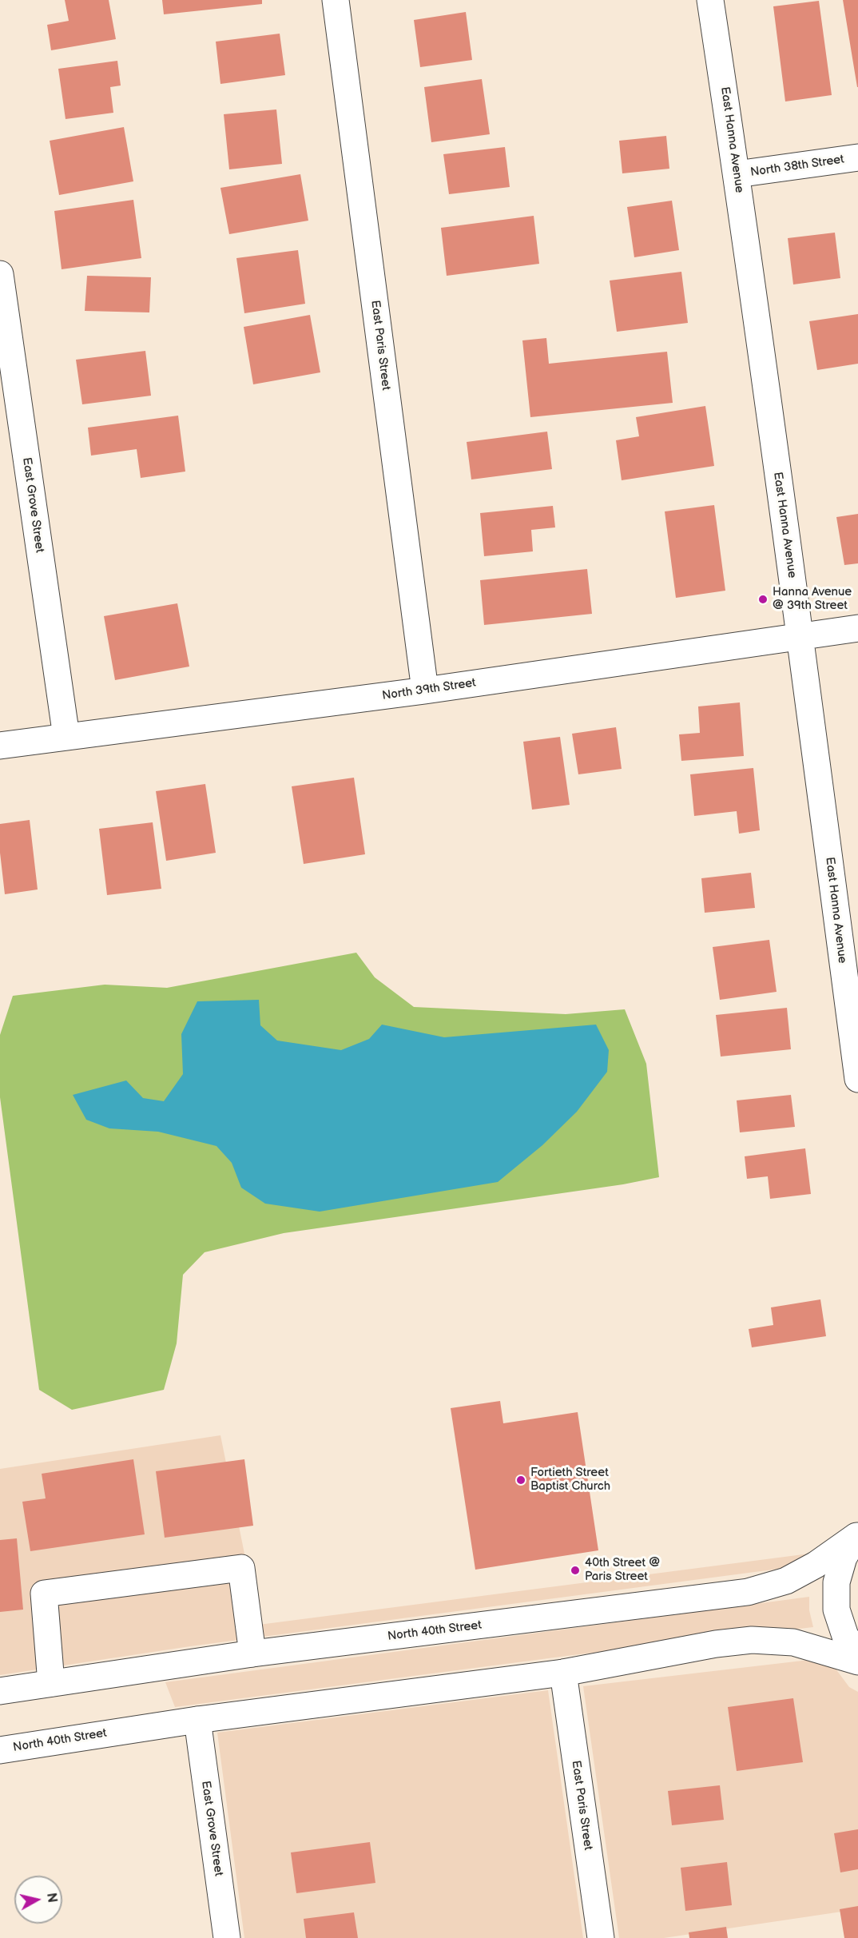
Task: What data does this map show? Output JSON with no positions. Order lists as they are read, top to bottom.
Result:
{
  "streets": {
    "street": [
      "East Hanna Avenue",
      "North 38th Street",
      "East Paris Street",
      "East Grove Street",
      "North 39th Street",
      "North 40th Street"
    ]
  },
  "crossings": [
    ["East Hanna Avenue", "North 38th Street"],
    ["East Hanna Avenue", "North 39th Street"],
    ["East Paris Street", "North 39th Street"],
    ["East Paris Street", "North 40th Street"],
    ["East Grove Street", "North 39th Street"],
    ["East Grove Street", "North 40th Street"]
  ],
  "places": ["Hanna Avenue @ 39th Street", "Fortieth Street Baptist Church", "40th Street @ Paris Street"],
  "north": "right"
}
